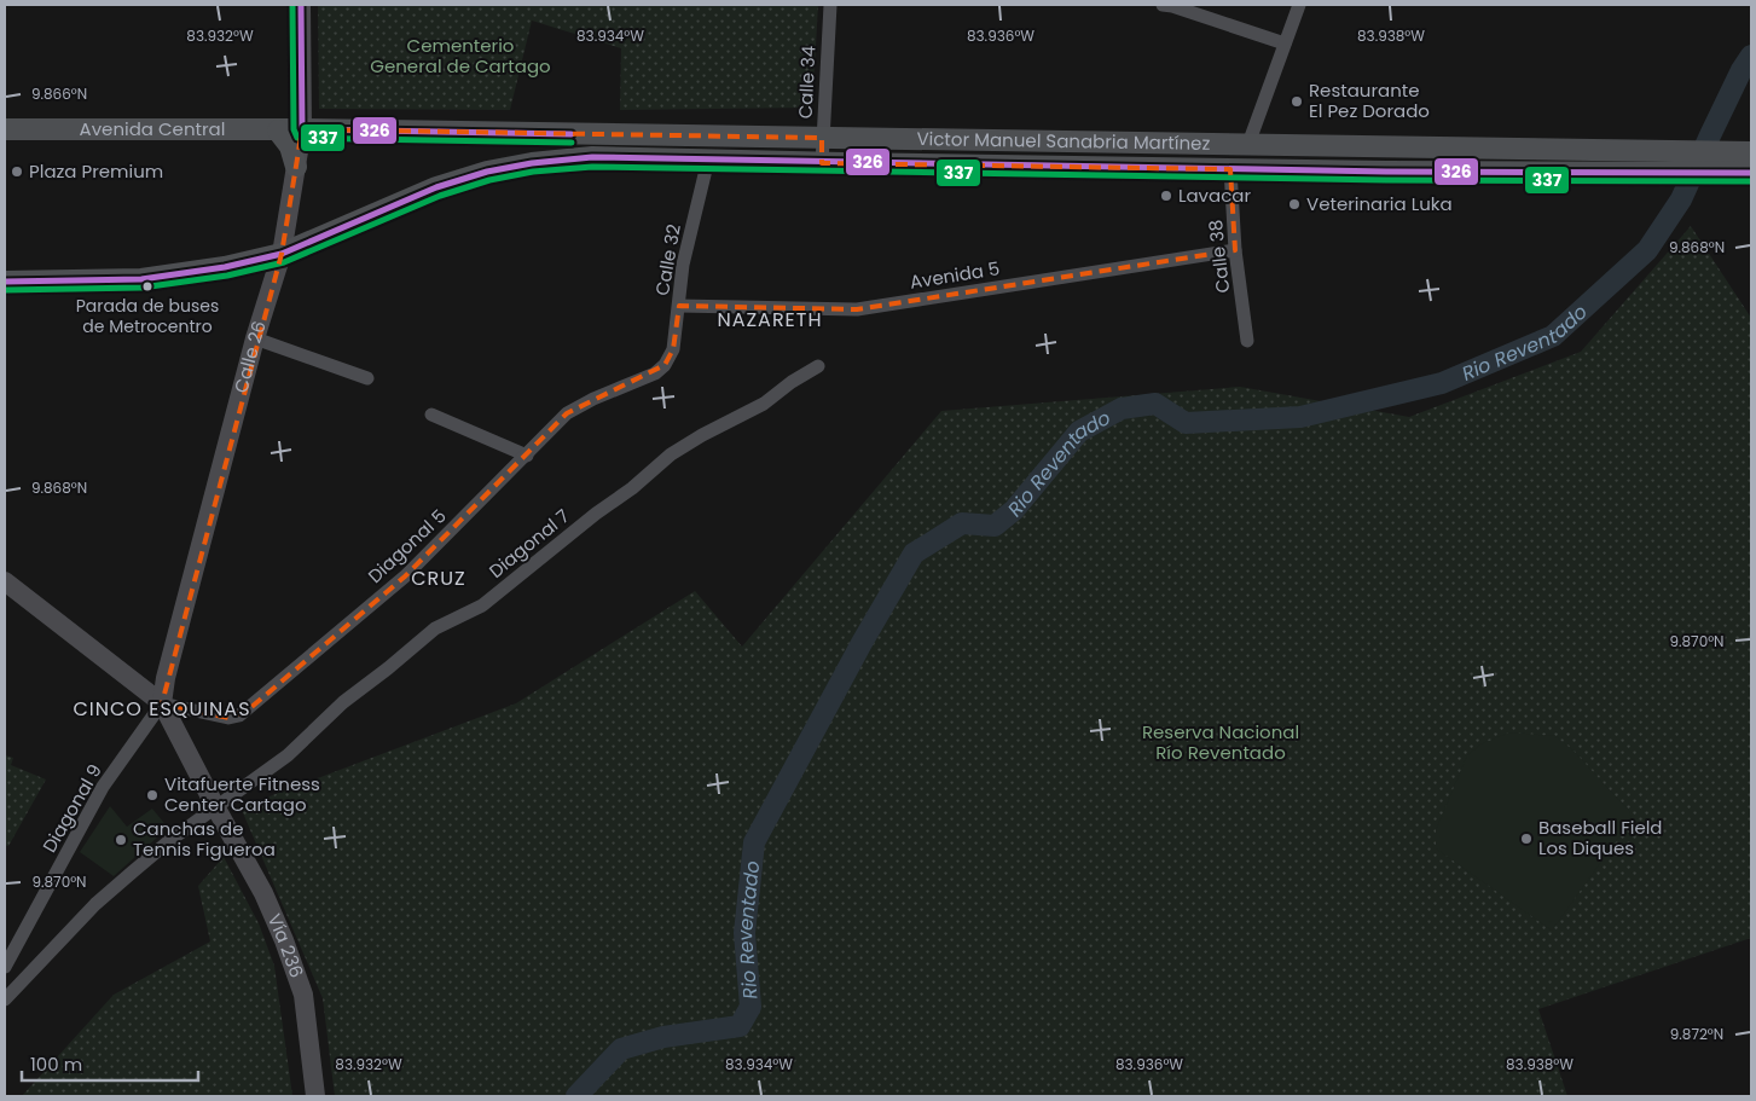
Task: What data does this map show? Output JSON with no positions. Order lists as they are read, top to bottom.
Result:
{
  "streets": {
    "main road": [
      "Avenida Central",
      "Victor Manuel Sanabria Martínez",
      "Calle 26",
      "Vía 236"
    ],
    "street": [
      "Calle 34",
      "Calle 38",
      "Calle 32",
      "Avenida 5",
      "Diagonal 7",
      "Diagonal 5",
      "Diagonal 9"
    ]
  },
  "crossings": [
    ["Calle 34", "Victor Manuel Sanabria Martínez"],
    ["Avenida Central", "Victor Manuel Sanabria Martínez"],
    ["Avenida Central", "Calle 26"],
    ["Victor Manuel Sanabria Martínez", "Calle 38"],
    ["Victor Manuel Sanabria Martínez", "Calle 32"],
    ["Victor Manuel Sanabria Martínez", "Calle 26"],
    ["Calle 38", "Avenida 5"],
    ["Calle 32", "Avenida 5"],
    ["Calle 32", "Diagonal 5"],
    ["Calle 26", "Diagonal 5"],
    ["Calle 26", "Diagonal 9"],
    ["Calle 26", "Vía 236"],
    ["Diagonal 7", "Vía 236"],
    ["Diagonal 5", "Diagonal 9"],
    ["Diagonal 5", "Vía 236"],
    ["Diagonal 9", "Vía 236"]
  ],
  "districts": ["NAZARETH", "CRUZ", "CINCO ESQUINAS"],
  "water": ["Rio Reventado"],
  "parks": ["Cementerio General de Cartago", "Reserva Nacional Río Reventado"],
  "places": [
    "Restaurante El Pez Dorado",
    "Plaza Premium",
    "Lavacar",
    "Veterinaria Luka",
    "Parada de buses de Metrocentro",
    "Vitafuerte Fitness Center Cartago",
    "Baseball Field Los Diques",
    "Canchas de Tennis Figueroa"
  ],
  "lines": ["transit line 326", "transit line 337"],
  "scale_bar": "100 m",
  "coordinates": [
    "83.932°W",
    "83.934°W",
    "83.936°W",
    "83.938°W",
    "9.866°N",
    "9.868°N",
    "9.870°N",
    "9.872°N"
  ]
}
